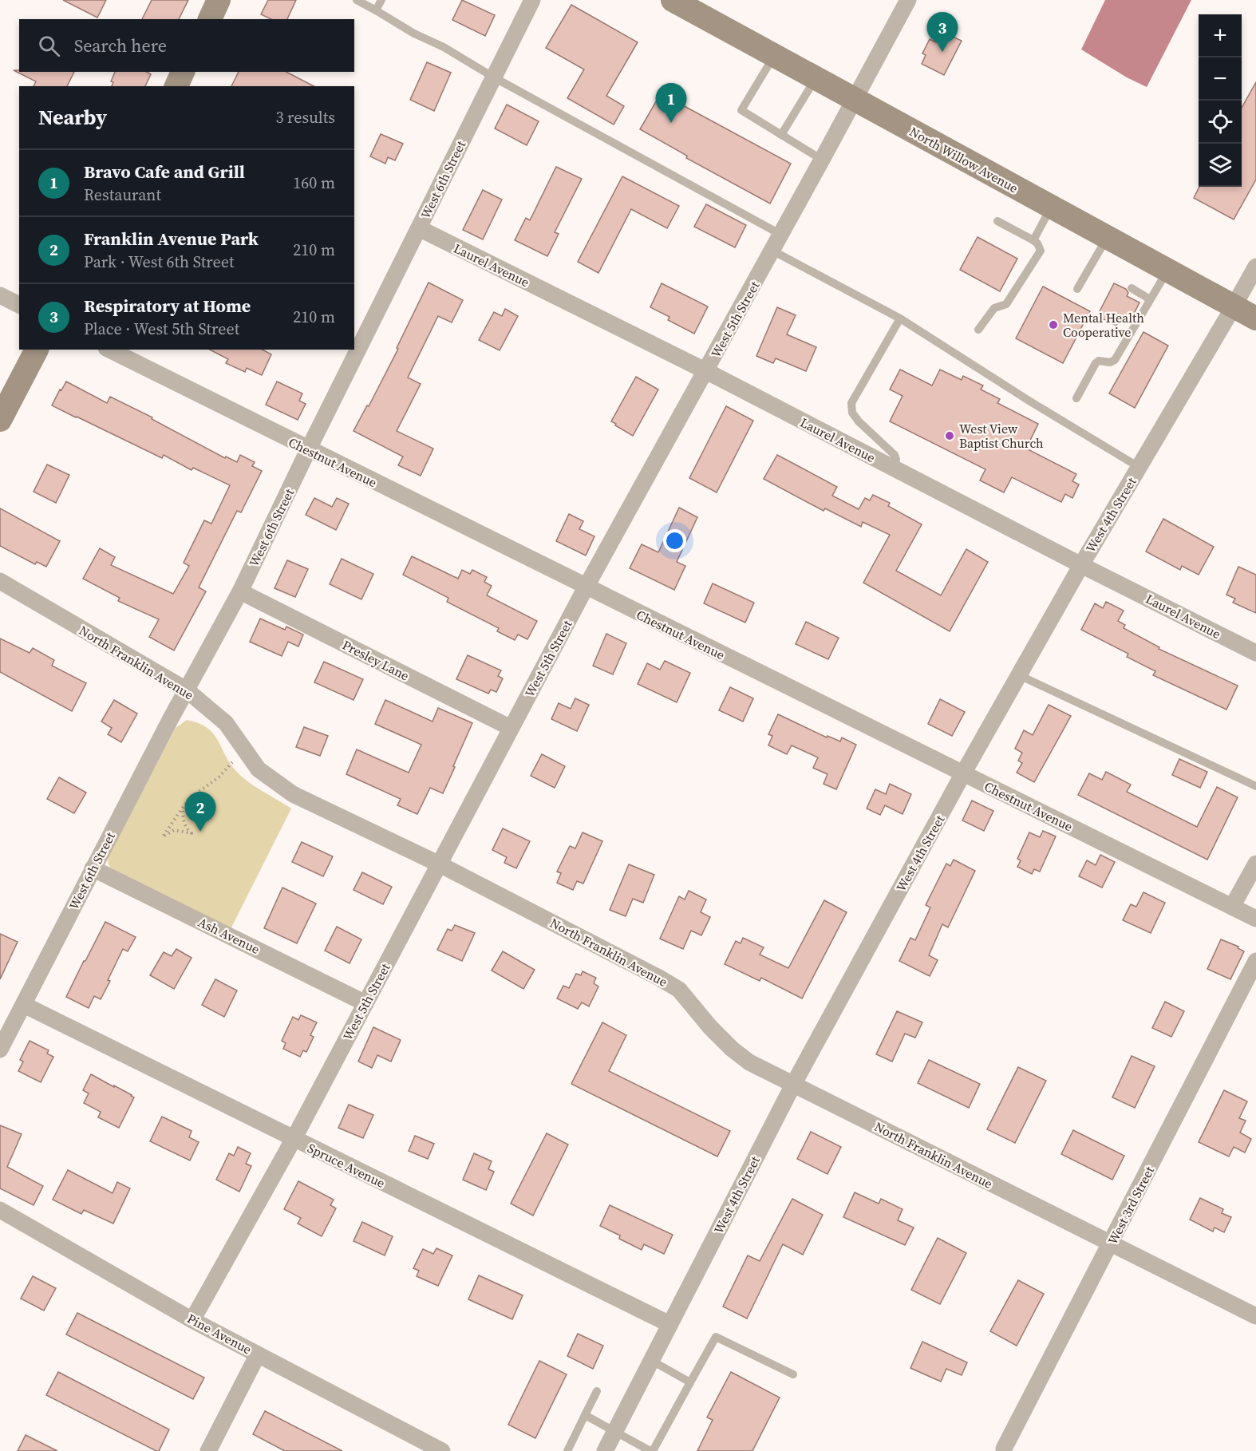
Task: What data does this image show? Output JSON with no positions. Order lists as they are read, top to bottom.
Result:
{
  "streets": {
    "main road": ["North Willow Avenue"],
    "street": [
      "West 6th Street",
      "Laurel Avenue",
      "West 5th Street",
      "Chestnut Avenue",
      "West 4th Street",
      "Presley Lane",
      "North Franklin Avenue",
      "Ash Avenue",
      "Spruce Avenue",
      "West 3rd Street",
      "Pine Avenue"
    ]
  },
  "crossings": [
    ["North Willow Avenue", "West 5th Street"],
    ["North Willow Avenue", "West 4th Street"],
    ["West 6th Street", "Laurel Avenue"],
    ["West 6th Street", "Chestnut Avenue"],
    ["West 6th Street", "Presley Lane"],
    ["West 6th Street", "North Franklin Avenue"],
    ["West 6th Street", "Ash Avenue"],
    ["West 6th Street", "Spruce Avenue"],
    ["Laurel Avenue", "West 5th Street"],
    ["Laurel Avenue", "West 4th Street"],
    ["West 5th Street", "Chestnut Avenue"],
    ["West 5th Street", "Presley Lane"],
    ["West 5th Street", "North Franklin Avenue"],
    ["West 5th Street", "Ash Avenue"],
    ["West 5th Street", "Spruce Avenue"],
    ["West 5th Street", "Pine Avenue"],
    ["Chestnut Avenue", "West 4th Street"],
    ["West 4th Street", "North Franklin Avenue"],
    ["West 4th Street", "Spruce Avenue"],
    ["North Franklin Avenue", "West 3rd Street"]
  ],
  "places": ["Mental Health Cooperative", "West View Baptist Church"],
  "page": {
    "pins": ["3", "1", "2"],
    "map_buttons": ["+", "−"],
    "search": "Search here",
    "heading": ["Nearby", "3 results"],
    "list": [
      {
        "mark": "1",
        "name": "Bravo Cafe and Grill",
        "note": "Restaurant",
        "value": "160 m"
      },
      {
        "mark": "2",
        "name": "Franklin Avenue Park",
        "note": "Park · West 6th Street",
        "value": "210 m"
      },
      {
        "mark": "3",
        "name": "Respiratory at Home",
        "note": "Place · West 5th Street",
        "value": "210 m"
      }
    ]
  }
}
